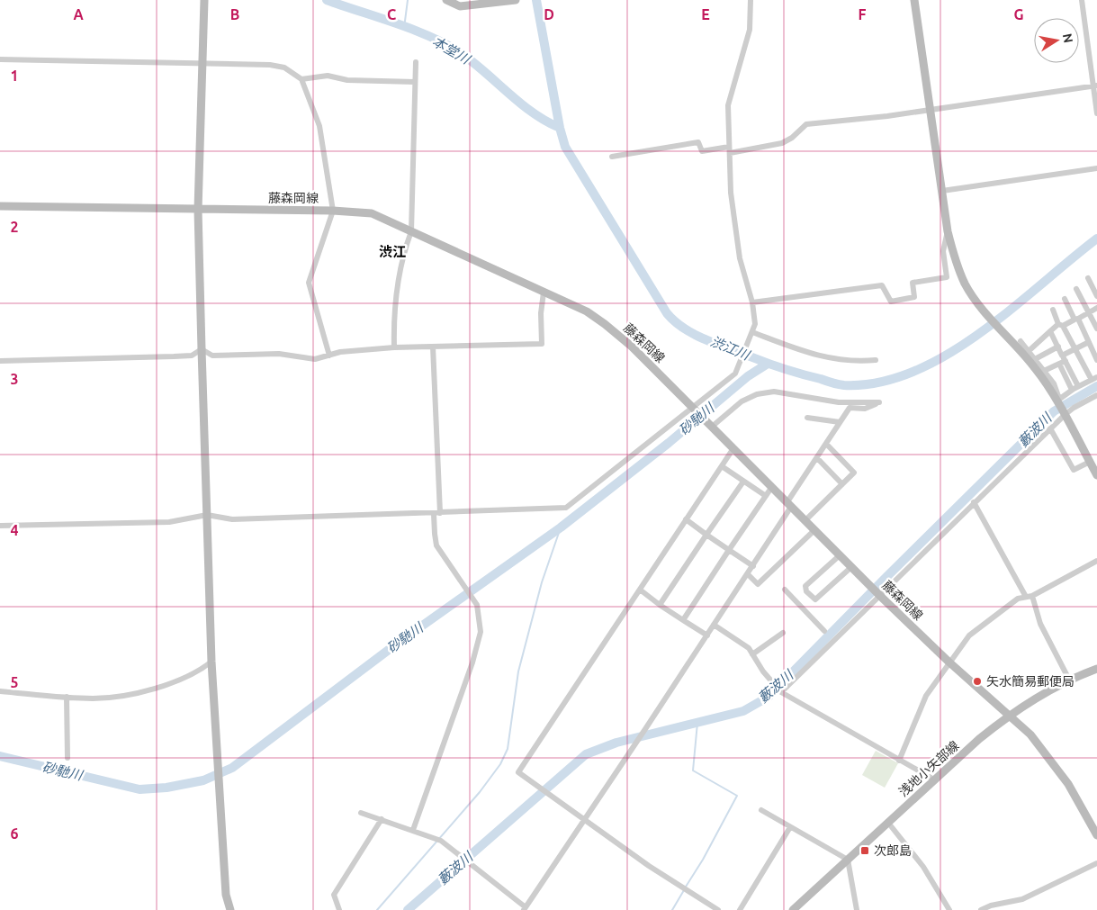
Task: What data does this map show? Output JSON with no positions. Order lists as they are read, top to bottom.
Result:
{
  "streets": {
    "main road": ["藤森岡線", "浅地小矢部線"]
  },
  "crossings": [
    ["藤森岡線", "浅地小矢部線"]
  ],
  "districts": ["渋江"],
  "water": [
    "本堂川",
    "渋江川",
    "砂馳川",
    "藪波川"
  ],
  "places": {
    "other": ["矢水簡易郵便局"],
    "transit": ["次郎島"]
  },
  "north": "right",
  "grid": {
    "columns": [
      "A",
      "B",
      "C",
      "D",
      "E",
      "F",
      "G"
    ],
    "rows": [
      "1",
      "2",
      "3",
      "4",
      "5",
      "6"
    ]
  }
}
